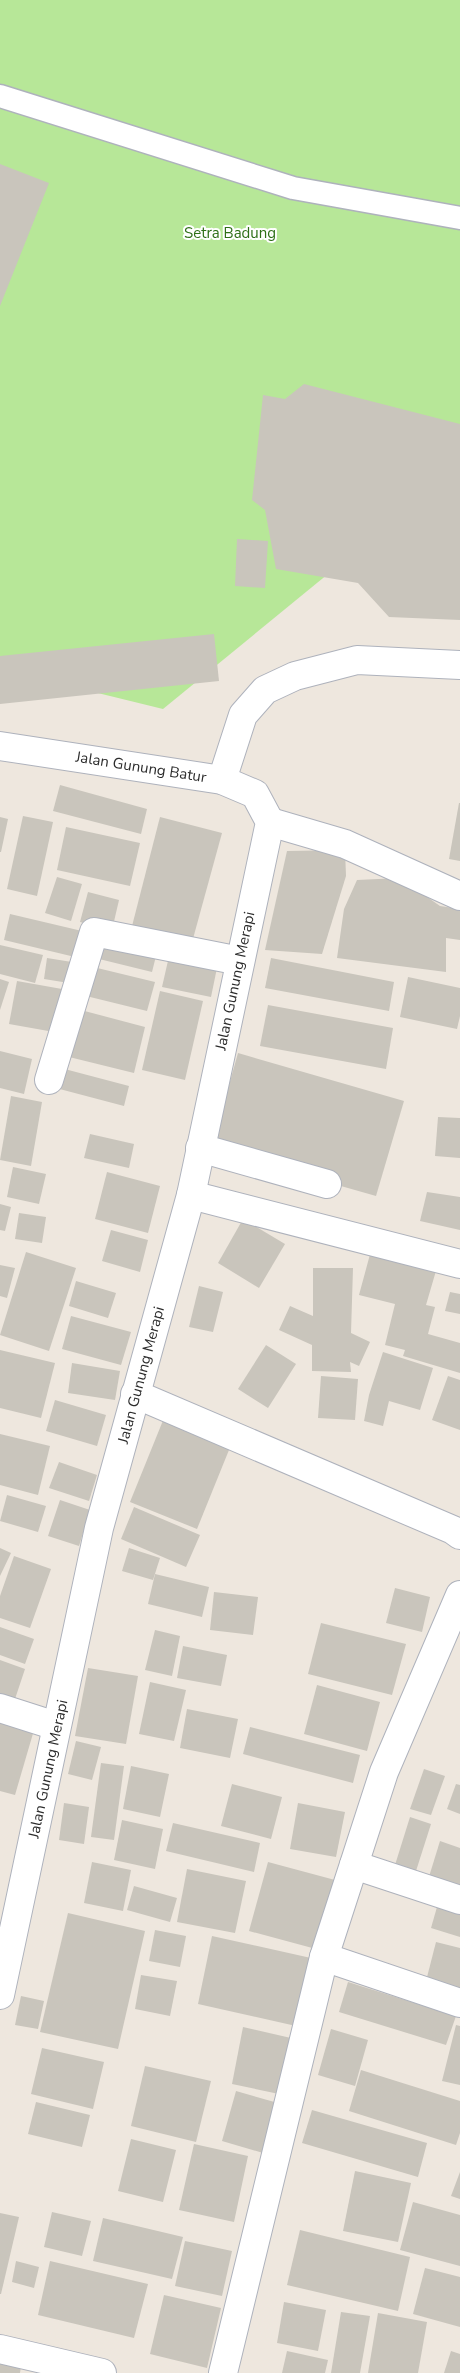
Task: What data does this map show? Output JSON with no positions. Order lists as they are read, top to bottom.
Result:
{
  "streets": {
    "street": ["Jalan Gunung Batur", "Jalan Gunung Merapi"]
  },
  "parks": ["Setra Badung"]
}
